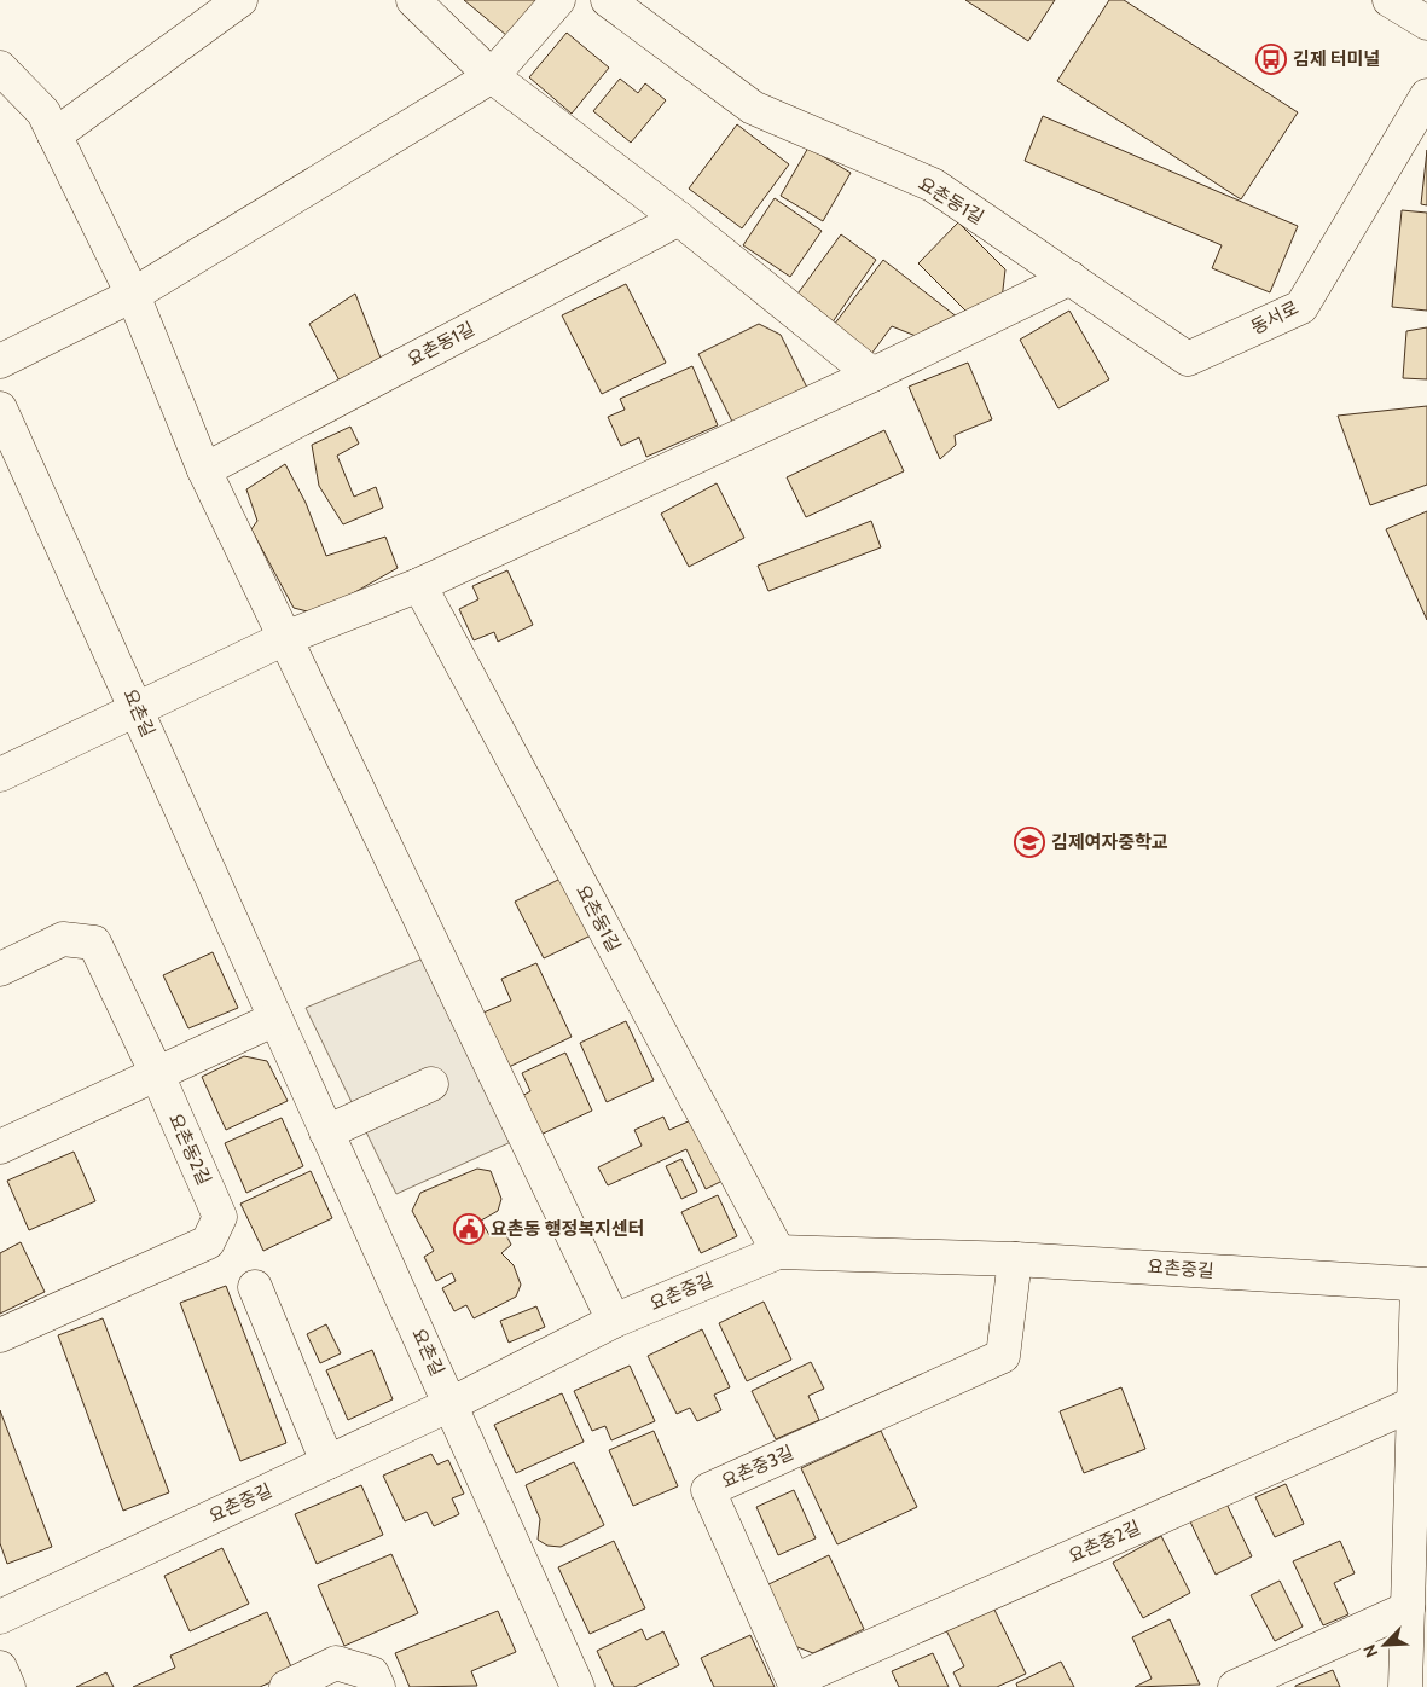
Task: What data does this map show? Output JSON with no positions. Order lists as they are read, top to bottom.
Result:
{
  "streets": {
    "street": [
      "요촌동1길",
      "동서로",
      "요촌길",
      "요촌동2길",
      "요촌중길",
      "요촌중3길",
      "요촌중2길"
    ]
  },
  "crossings": [
    ["요촌동1길", "동서로"],
    ["요촌동1길", "요촌중길"],
    ["요촌길", "요촌중길"],
    ["요촌중길", "요촌중3길"],
    ["요촌중3길", "요촌중2길"]
  ],
  "places": {
    "bus stop": ["김제 터미널"],
    "school or university": ["김제여자중학교"],
    "public building": ["요촌동 행정복지센터"]
  },
  "north": "bottom left"
}
